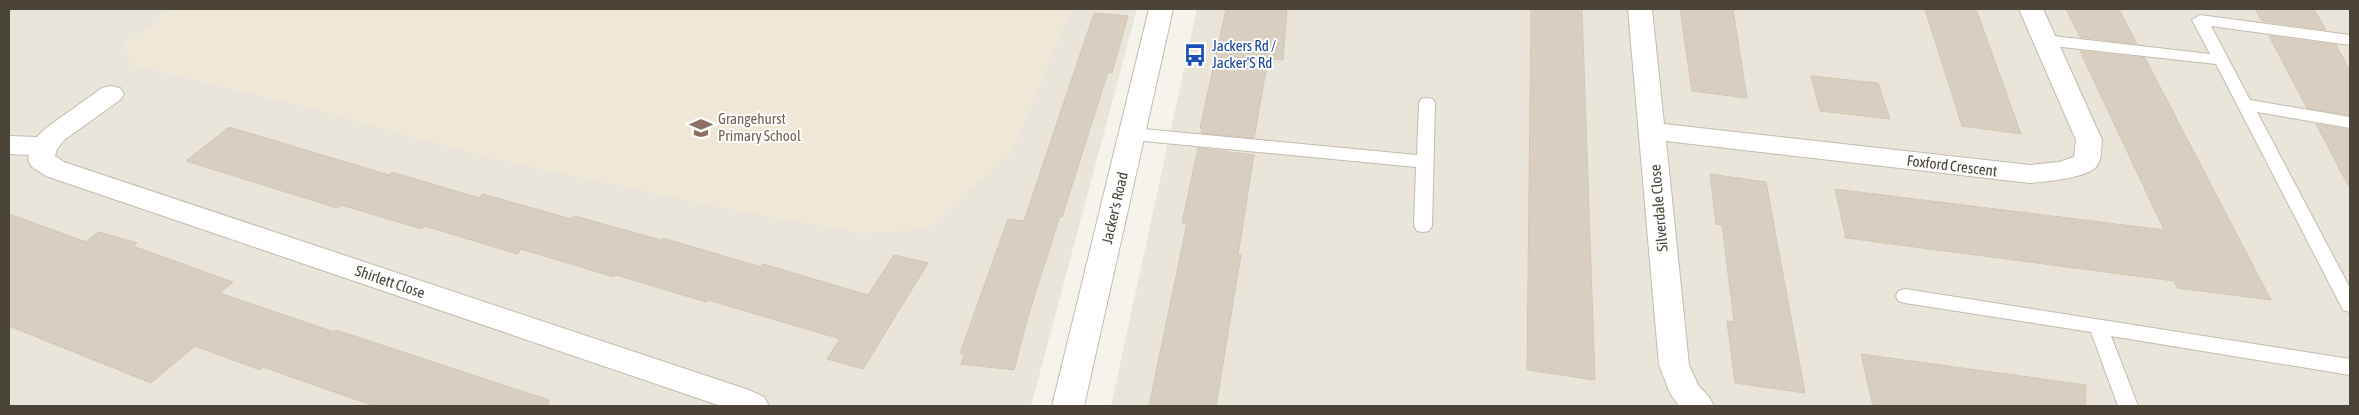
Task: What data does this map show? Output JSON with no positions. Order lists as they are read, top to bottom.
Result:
{
  "streets": {
    "street": [
      "Foxford Crescent",
      "Jacker's Road",
      "Silverdale Close",
      "Shirlett Close"
    ]
  },
  "crossings": [
    ["Foxford Crescent", "Silverdale Close"]
  ],
  "places": {
    "bus stop": ["Jackers Rd / Jacker'S Rd"],
    "school or university": ["Grangehurst Primary School"]
  }
}
